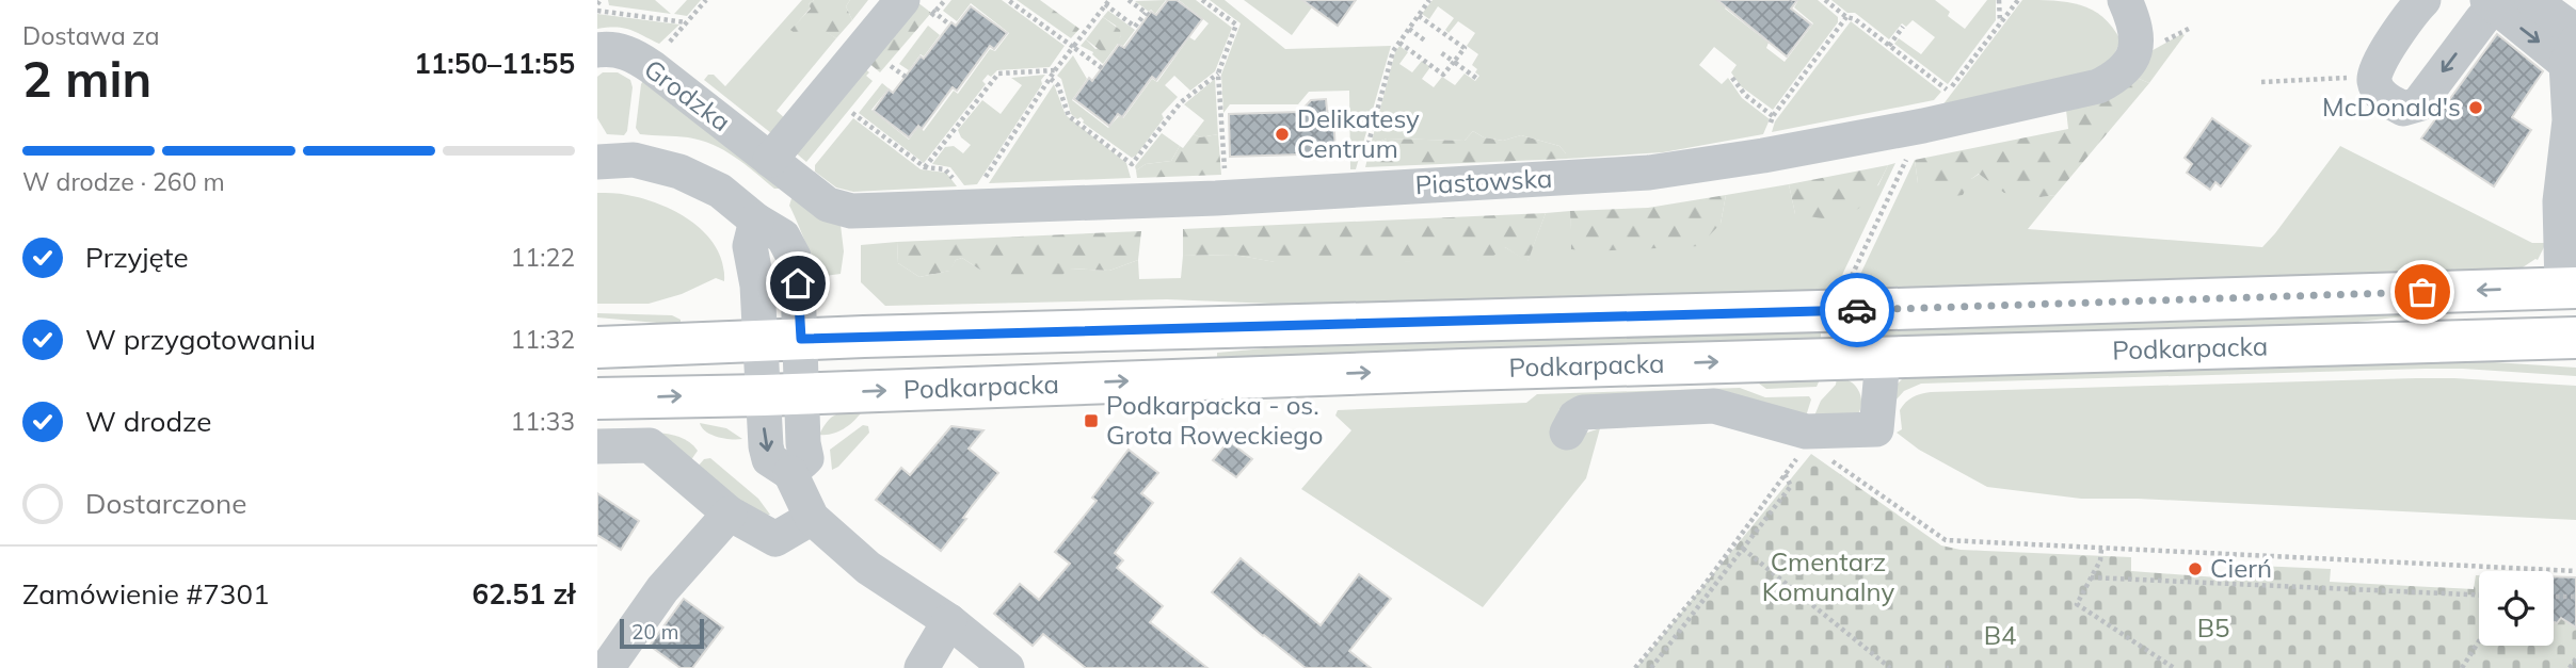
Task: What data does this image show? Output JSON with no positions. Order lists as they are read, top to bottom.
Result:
{
  "streets": {
    "main road": ["Podkarpacka"],
    "street": ["Grodzka", "Piastowska"]
  },
  "crossings": [
    ["Grodzka", "Piastowska"]
  ],
  "parks": ["Cmentarz Komunalny", "B5", "B4"],
  "places": {
    "other": ["McDonald's", "Delikatesy Centrum", "Cierń"],
    "transit": ["Podkarpacka - os. Grota Roweckiego"]
  },
  "scale_bar": "20 m",
  "page": {
    "heading": ["2 min", "Dostawa za", "11:50–11:55"],
    "panel": ["Zamówienie #7301", "62.51 zł"],
    "bar": "W drodze · 260 m",
    "list": [
      ["Przyjęte", "11:22"],
      ["W przygotowaniu", "11:32"],
      ["W drodze", "11:33"],
      "Dostarczone"
    ],
    "scale": "20 m"
  }
}
